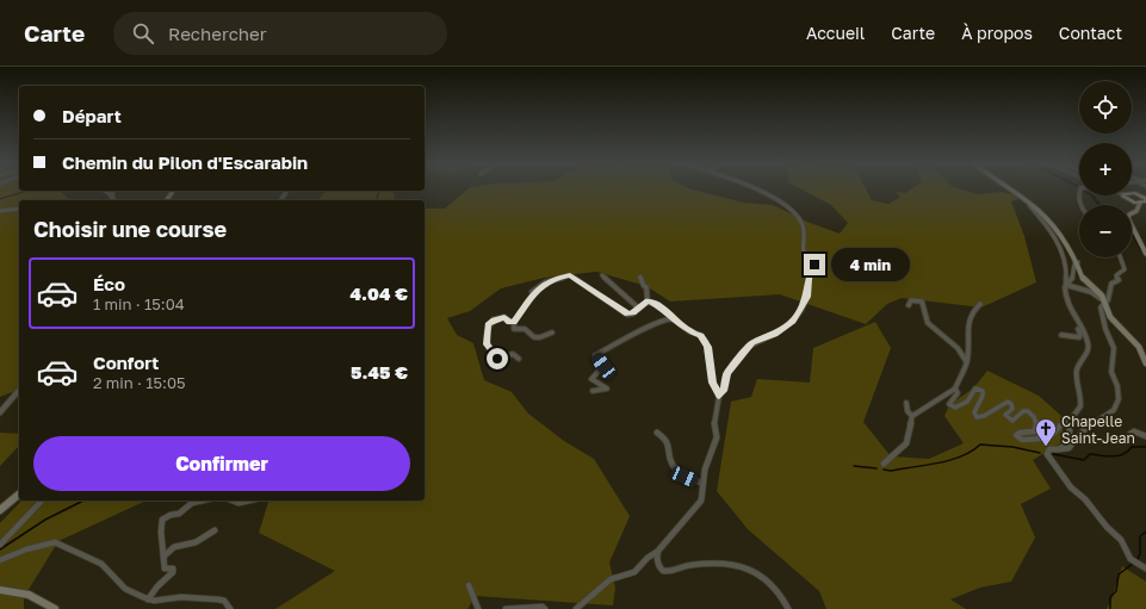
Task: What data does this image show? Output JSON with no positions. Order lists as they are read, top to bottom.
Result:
{
  "places": {
    "church": ["Chapelle Saint-Jean"]
  },
  "page": {
    "header": "Carte",
    "search": "Rechercher",
    "nav": [
      "Accueil",
      "Carte",
      "À propos",
      "Contact"
    ],
    "map_buttons": ["+", "−"],
    "banner": ["Départ", "Chemin du Pilon d'Escarabin"],
    "heading": "Choisir une course",
    "bubble": "4 min",
    "list": [
      {
        "name": "Éco",
        "note": "1 min · 15:04",
        "value": "4.04 €"
      },
      {
        "name": "Confort",
        "note": "2 min · 15:05",
        "value": "5.45 €"
      }
    ],
    "buttons": "Confirmer"
  }
}
